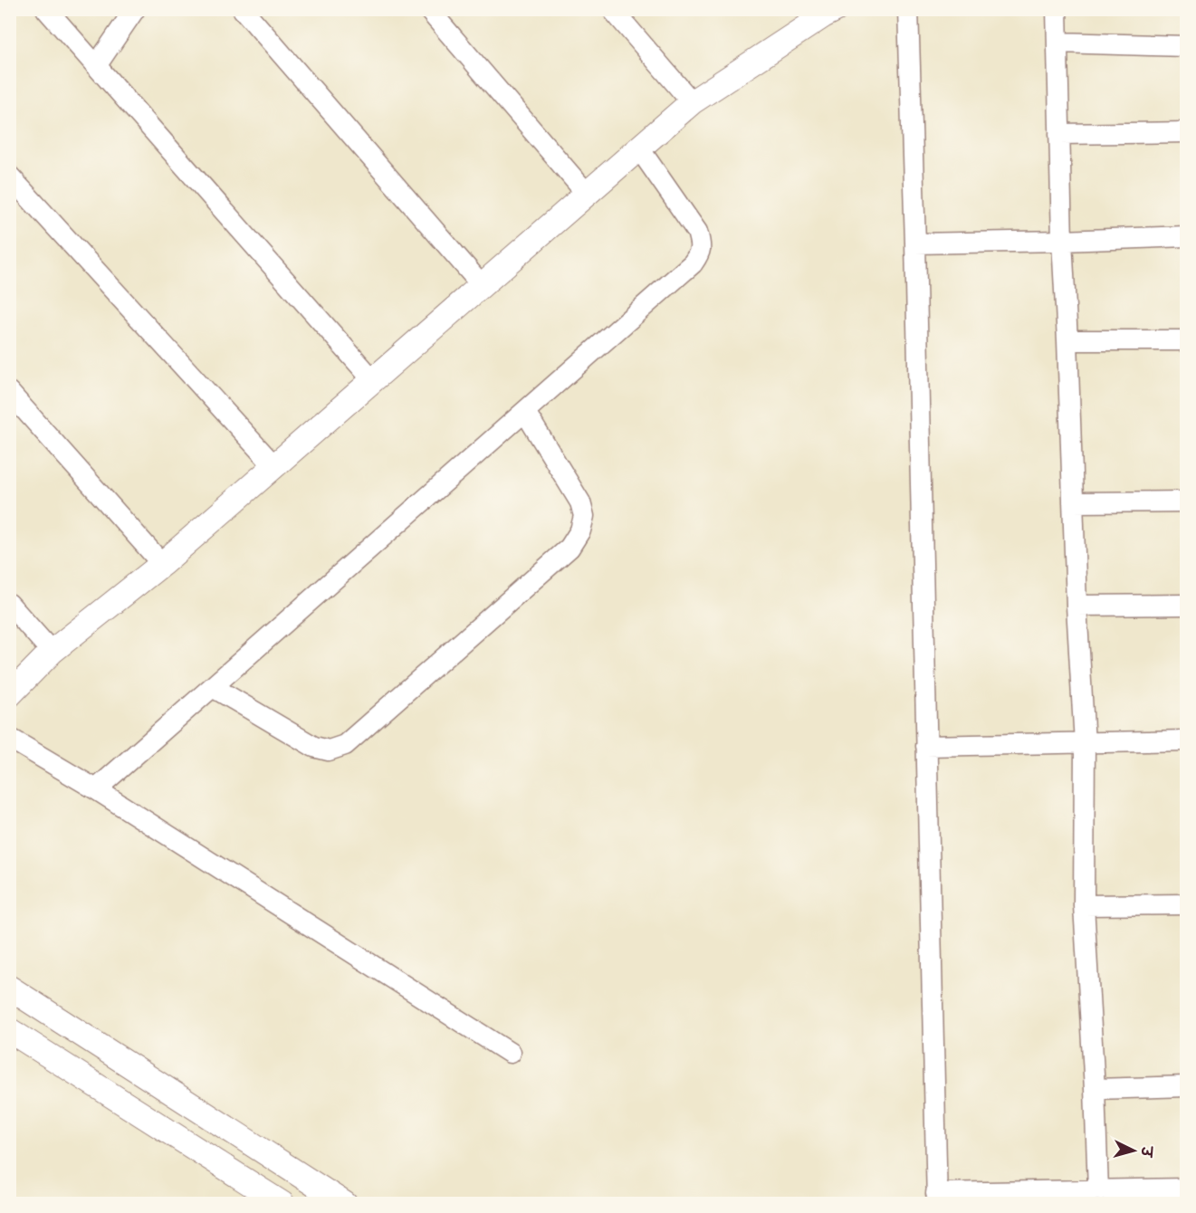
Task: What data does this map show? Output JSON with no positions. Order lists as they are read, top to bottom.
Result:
{
  "north": "right"
}
